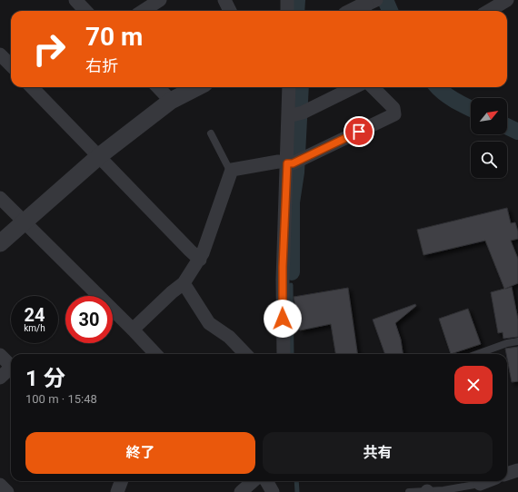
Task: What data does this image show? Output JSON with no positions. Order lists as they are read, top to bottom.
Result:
{
  "north": "top right",
  "page": {
    "turn": ["70 m", "右折"],
    "speed": "24 km/h",
    "limit": "30",
    "heading": ["1 分", "100 m · 15:48"],
    "buttons": ["終了", "共有"]
  }
}
